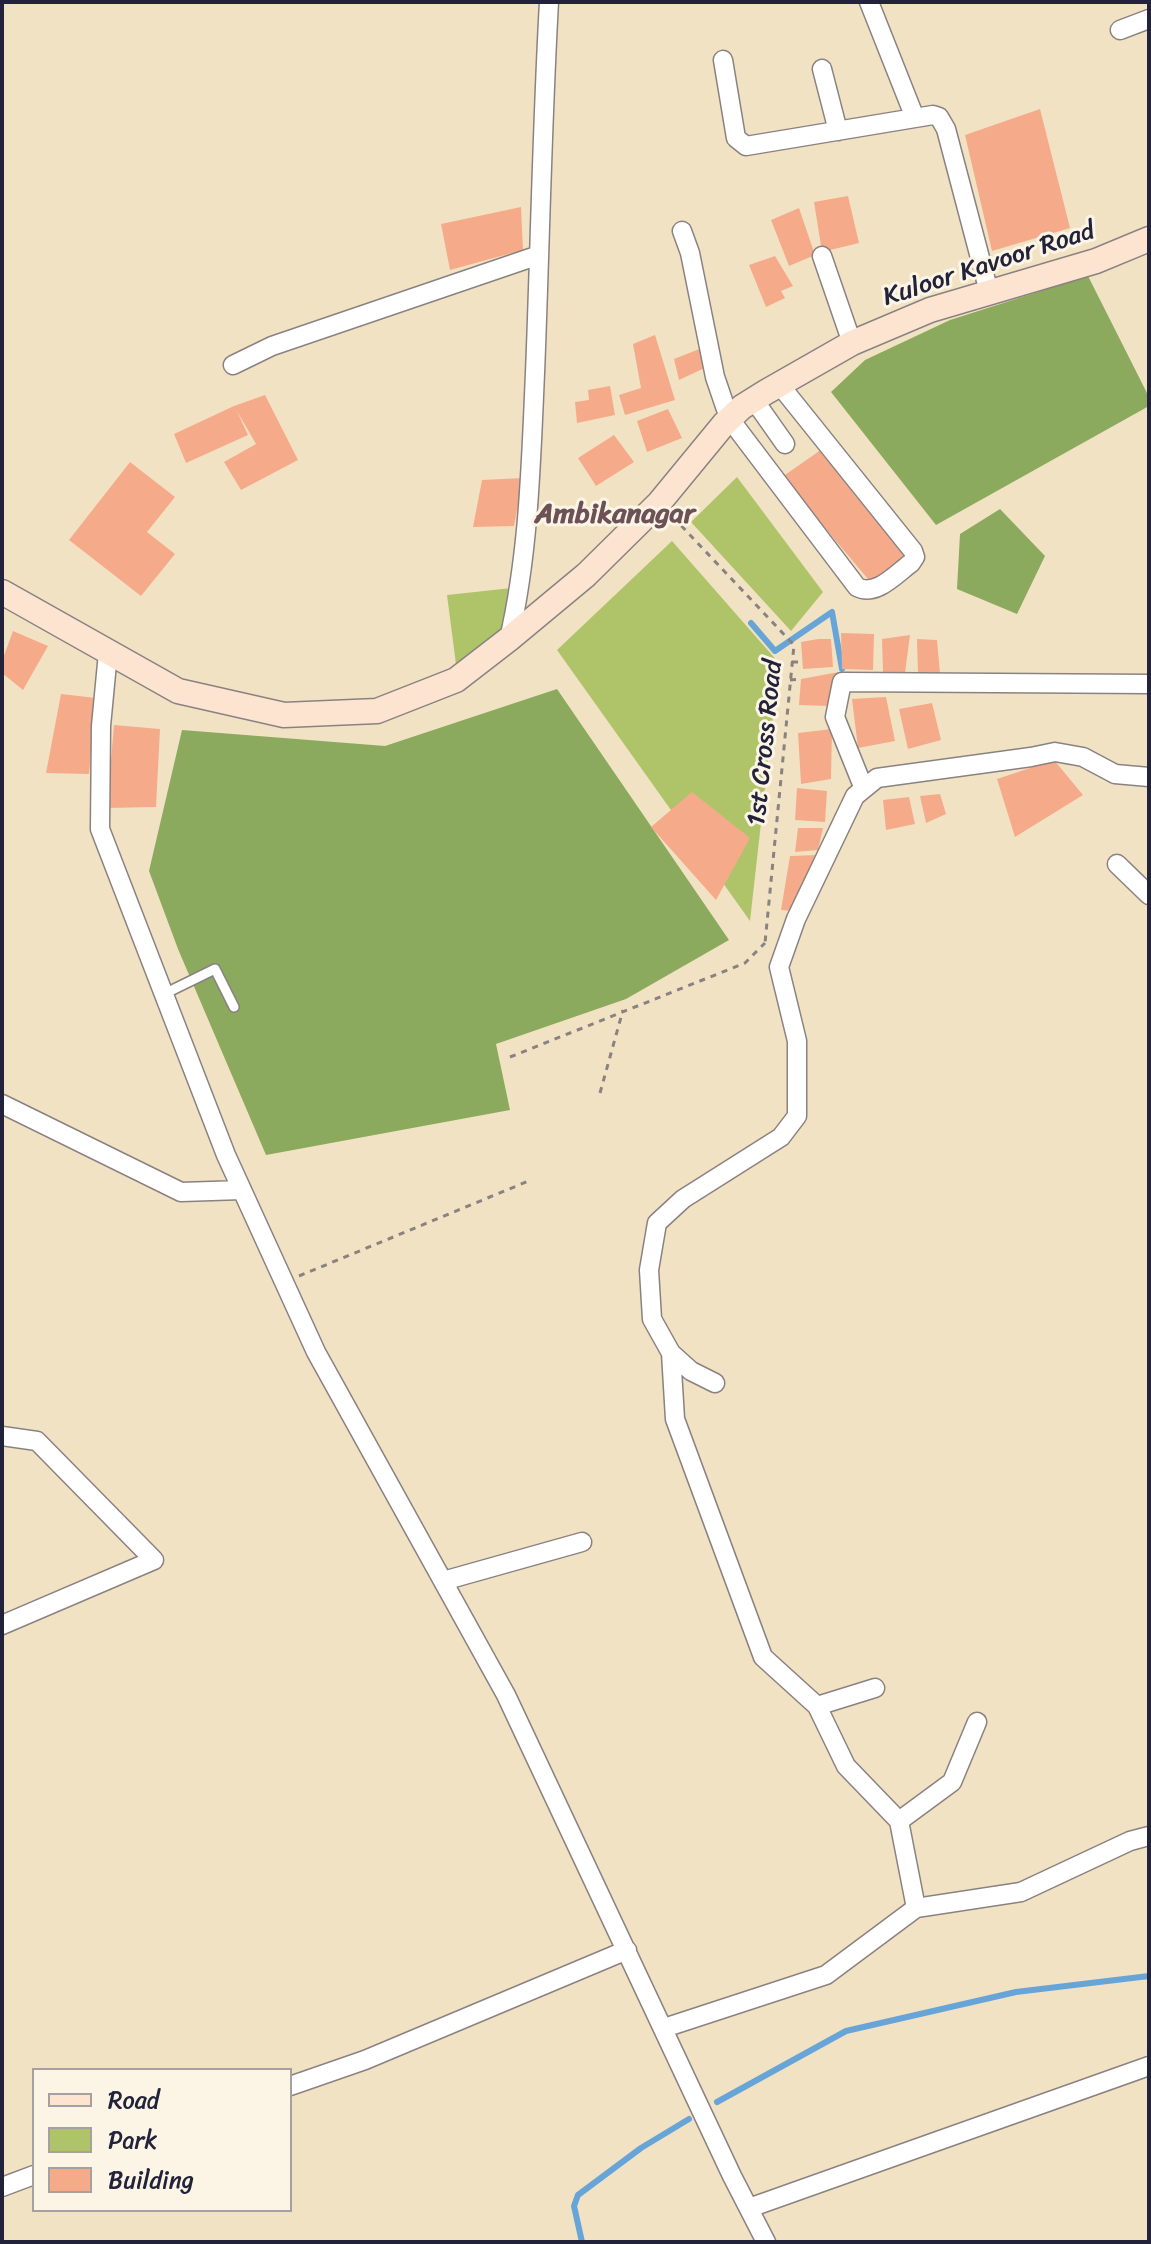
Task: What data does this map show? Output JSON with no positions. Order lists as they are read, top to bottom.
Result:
{
  "streets": {
    "main road": ["Kuloor Kavoor Road"],
    "path": ["1st Cross Road"]
  },
  "crossings": [
    ["Kuloor Kavoor Road", "1st Cross Road"]
  ],
  "districts": ["Ambikanagar"],
  "legend": ["Road", "Park", "Building"]
}
